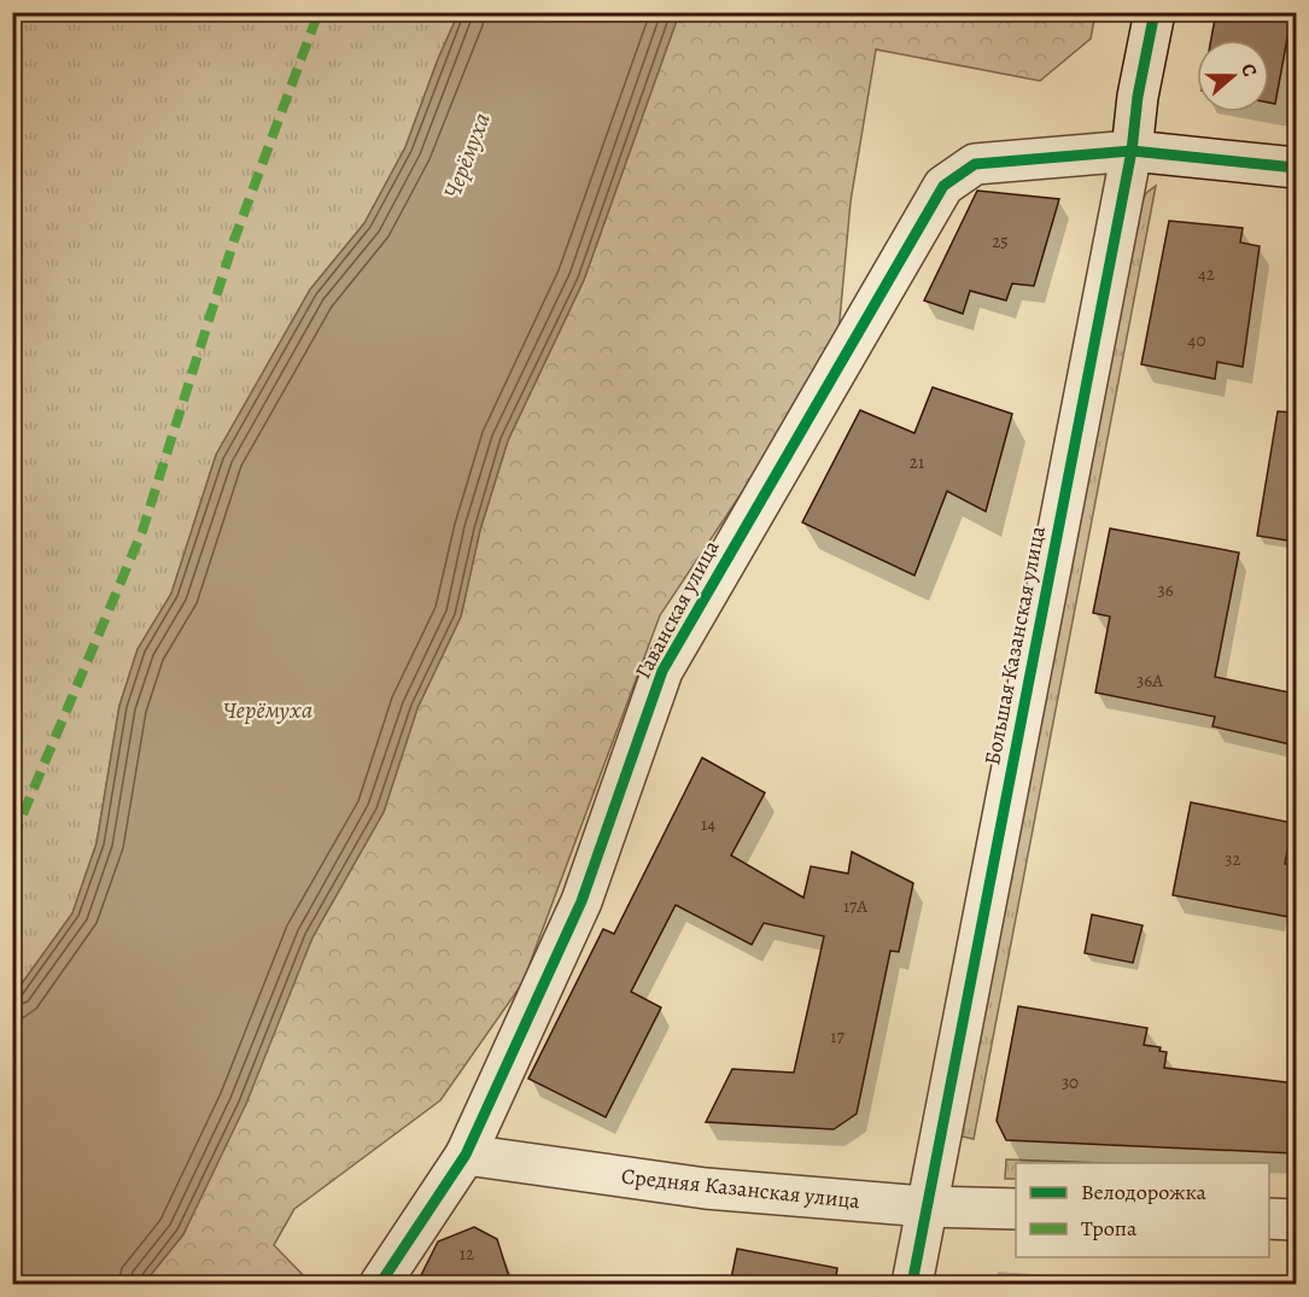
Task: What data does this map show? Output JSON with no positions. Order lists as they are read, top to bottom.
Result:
{
  "streets": {
    "street": ["Гаванская улица", "Большая Казанская улица", "Средняя Казанская улица"]
  },
  "crossings": [
    ["Гаванская улица", "Большая Казанская улица"],
    ["Гаванская улица", "Средняя Казанская улица"],
    ["Большая Казанская улица", "Средняя Казанская улица"]
  ],
  "water": ["Черёмуха"],
  "house_numbers": [
    "25",
    "42",
    "40",
    "21",
    "36",
    "36А",
    "14",
    "32",
    "17А",
    "17",
    "30",
    "12"
  ],
  "legend": ["Велодорожка", "Тропа"],
  "north": "right"
}
